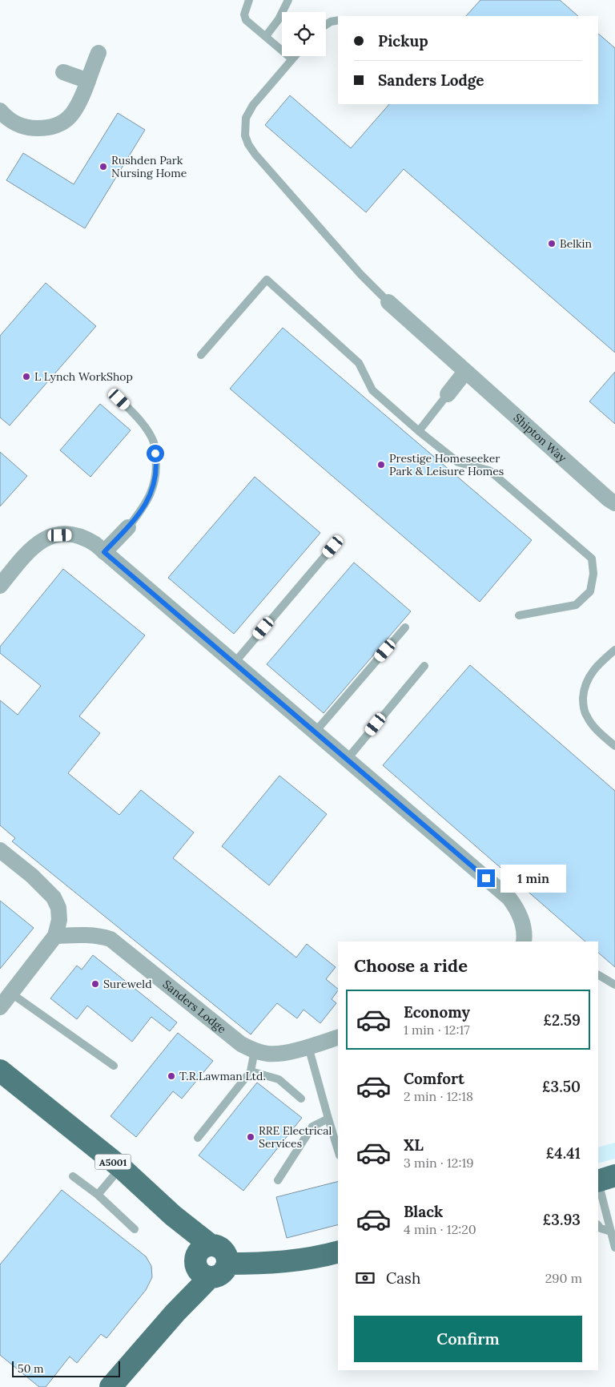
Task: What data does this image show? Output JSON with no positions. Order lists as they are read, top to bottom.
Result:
{
  "streets": {
    "main road": ["A5001"],
    "street": ["Shipton Way", "Sanders Lodge"]
  },
  "places": [
    "Rushden Park Nursing Home",
    "Belkin",
    "L Lynch WorkShop",
    "Prestige Homeseeker Park & Leisure Homes",
    "Sureweld",
    "T.R.Lawman Ltd.",
    "RRE Electrical Services"
  ],
  "scale_bar": "50 m",
  "page": {
    "banner": ["Pickup", "Sanders Lodge"],
    "bubble": "1 min",
    "heading": "Choose a ride",
    "list": [
      {
        "name": "Economy",
        "note": "1 min · 12:17",
        "value": "£2.59"
      },
      {
        "name": "Comfort",
        "note": "2 min · 12:18",
        "value": "£3.50"
      },
      {
        "name": "XL",
        "note": "3 min · 12:19",
        "value": "£4.41"
      },
      {
        "name": "Black",
        "note": "4 min · 12:20",
        "value": "£3.93"
      }
    ],
    "pay": ["Cash", "290 m"],
    "buttons": "Confirm",
    "scale": "50 m"
  }
}
